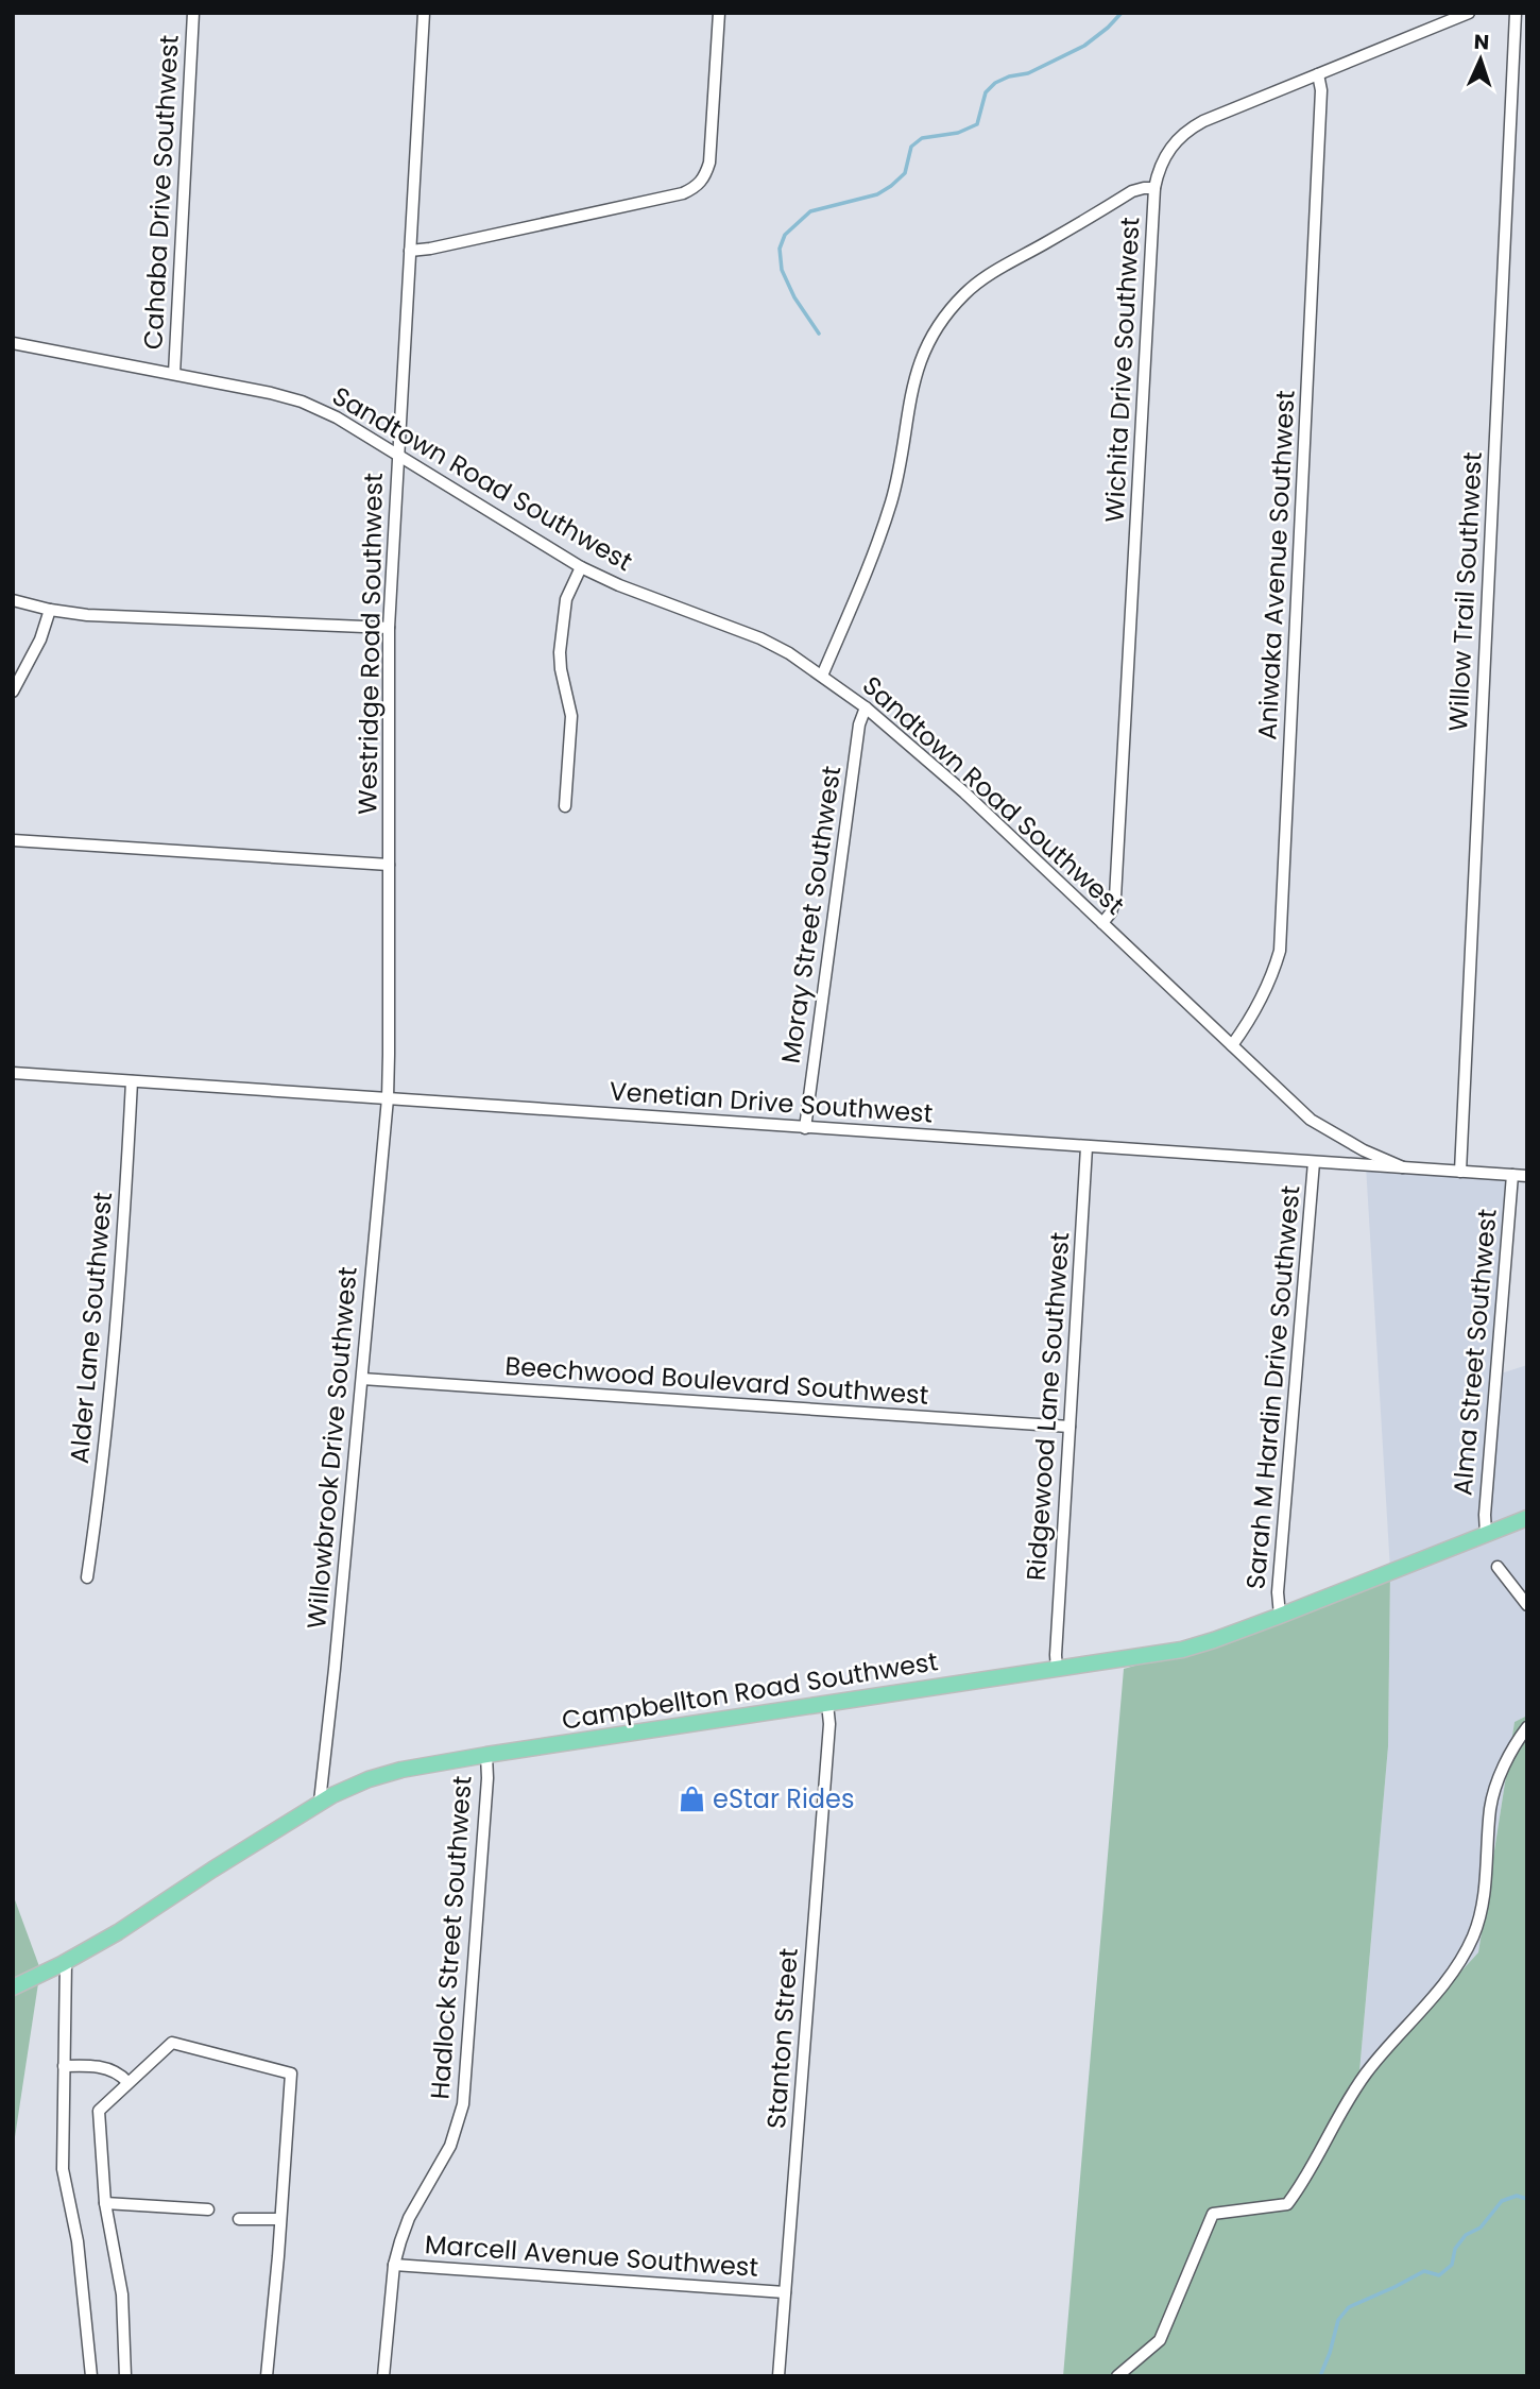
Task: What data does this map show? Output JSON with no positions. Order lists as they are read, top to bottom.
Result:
{
  "streets": {
    "main road": ["Campbellton Road Southwest"],
    "street": [
      "Cahaba Drive Southwest",
      "Wichita Drive Southwest",
      "Sandtown Road Southwest",
      "Aniwaka Avenue Southwest",
      "Willow Trail Southwest",
      "Westridge Road Southwest",
      "Moray Street Southwest",
      "Venetian Drive Southwest",
      "Alder Lane Southwest",
      "Alma Street Southwest",
      "Beechwood Boulevard Southwest",
      "Sarah M Hardin Drive Southwest",
      "Ridgewood Lane Southwest",
      "Willowbrook Drive Southwest",
      "Hadlock Street Southwest",
      "Stanton Street",
      "Marcell Avenue Southwest"
    ]
  },
  "crossings": [
    ["Cahaba Drive Southwest", "Sandtown Road Southwest"],
    ["Wichita Drive Southwest", "Sandtown Road Southwest"],
    ["Wichita Drive Southwest", "Aniwaka Avenue Southwest"],
    ["Sandtown Road Southwest", "Aniwaka Avenue Southwest"],
    ["Sandtown Road Southwest", "Westridge Road Southwest"],
    ["Sandtown Road Southwest", "Moray Street Southwest"],
    ["Sandtown Road Southwest", "Venetian Drive Southwest"],
    ["Willow Trail Southwest", "Venetian Drive Southwest"],
    ["Westridge Road Southwest", "Venetian Drive Southwest"],
    ["Westridge Road Southwest", "Willowbrook Drive Southwest"],
    ["Moray Street Southwest", "Venetian Drive Southwest"],
    ["Venetian Drive Southwest", "Alder Lane Southwest"],
    ["Venetian Drive Southwest", "Alma Street Southwest"],
    ["Venetian Drive Southwest", "Sarah M Hardin Drive Southwest"],
    ["Venetian Drive Southwest", "Ridgewood Lane Southwest"],
    ["Venetian Drive Southwest", "Willowbrook Drive Southwest"],
    ["Alma Street Southwest", "Campbellton Road Southwest"],
    ["Beechwood Boulevard Southwest", "Ridgewood Lane Southwest"],
    ["Beechwood Boulevard Southwest", "Willowbrook Drive Southwest"],
    ["Sarah M Hardin Drive Southwest", "Campbellton Road Southwest"],
    ["Ridgewood Lane Southwest", "Campbellton Road Southwest"],
    ["Willowbrook Drive Southwest", "Campbellton Road Southwest"],
    ["Campbellton Road Southwest", "Hadlock Street Southwest"],
    ["Campbellton Road Southwest", "Stanton Street"],
    ["Hadlock Street Southwest", "Marcell Avenue Southwest"],
    ["Stanton Street", "Marcell Avenue Southwest"]
  ],
  "places": {
    "shop": ["eStar Rides"]
  },
  "north": "top"
}
